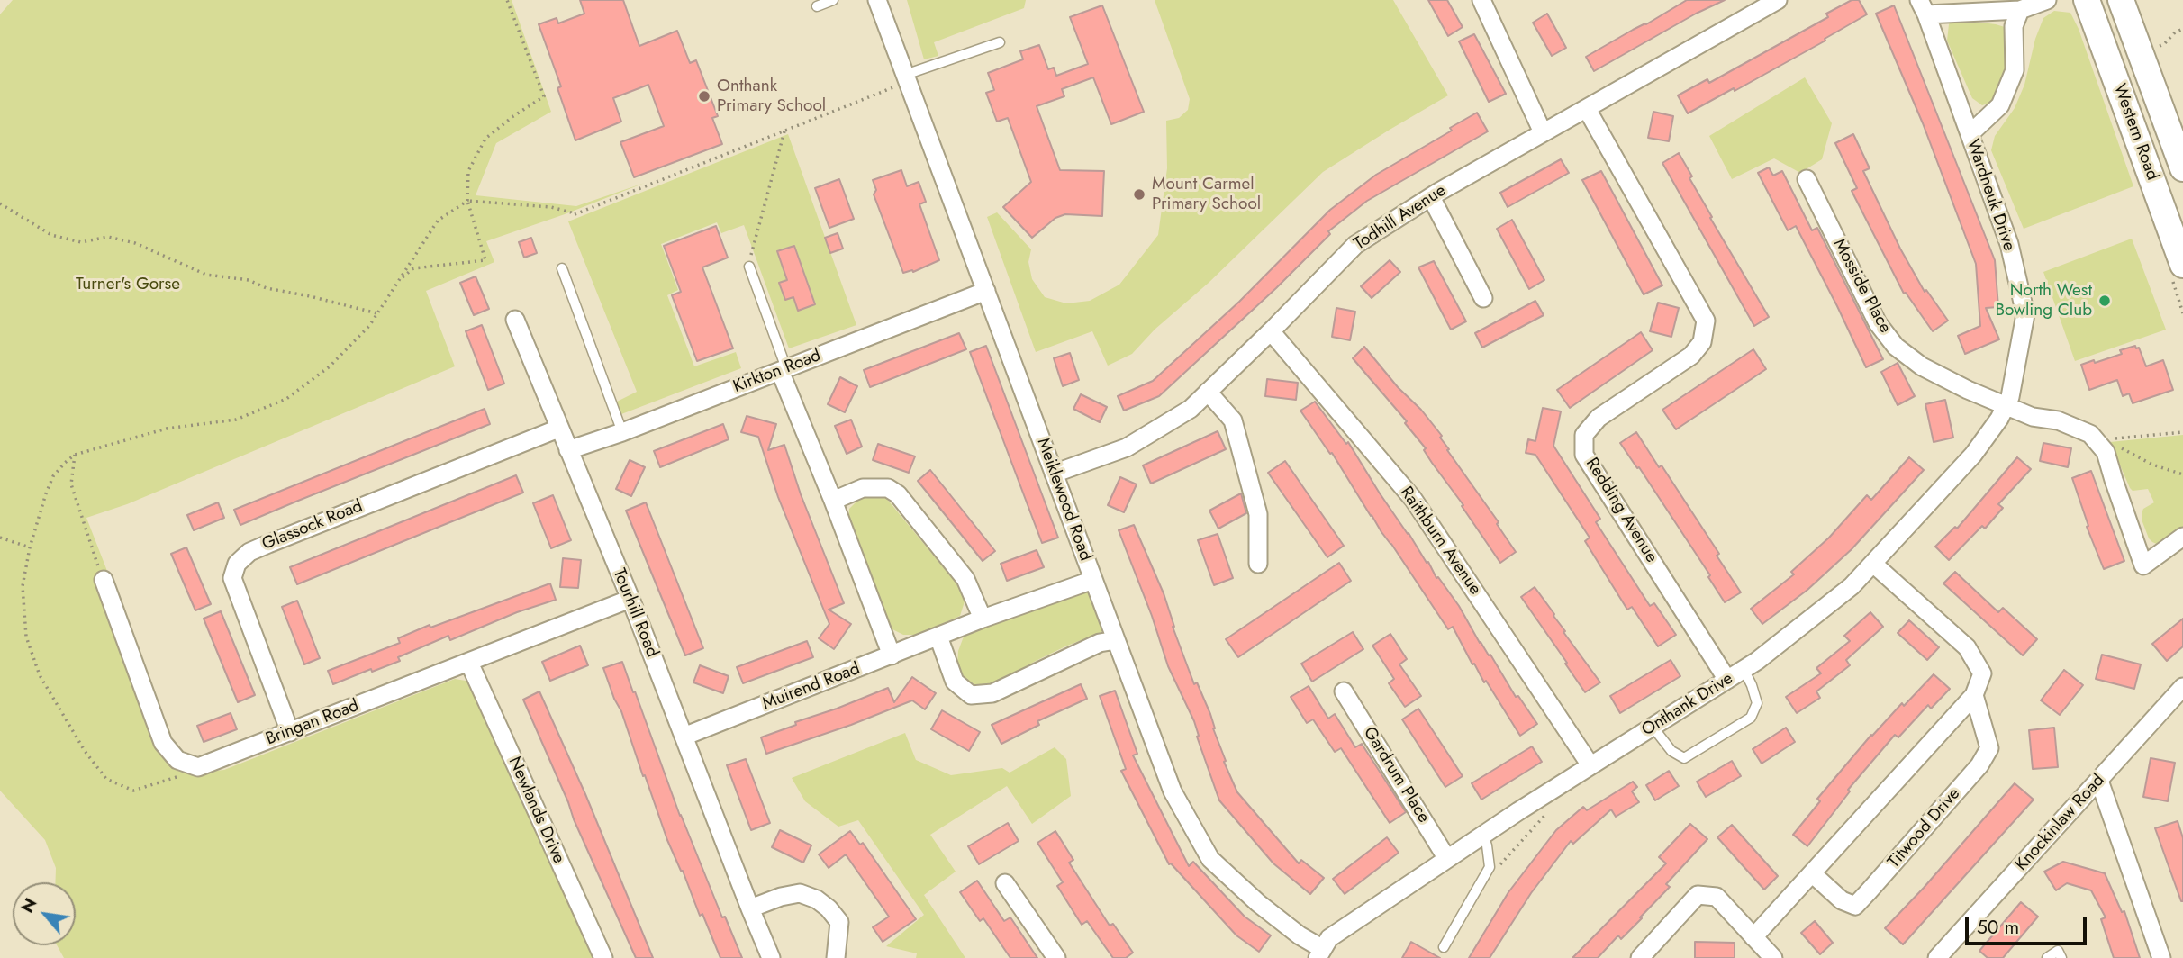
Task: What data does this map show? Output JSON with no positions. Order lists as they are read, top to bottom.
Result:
{
  "streets": {
    "main road": ["Western Road"],
    "street": [
      "Wardneuk Drive",
      "Todhill Avenue",
      "Mosside Place",
      "Kirkton Road",
      "Meiklewood Road",
      "Redding Avenue",
      "Glassock Road",
      "Raithburn Avenue",
      "Tourhill Road",
      "Muirend Road",
      "Onthank Drive",
      "Bringan Road",
      "Gardrum Place",
      "Newlands Drive",
      "Knockinlaw Road",
      "Titwood Drive"
    ]
  },
  "crossings": [
    ["Wardneuk Drive", "Mosside Place"],
    ["Wardneuk Drive", "Onthank Drive"],
    ["Todhill Avenue", "Meiklewood Road"],
    ["Todhill Avenue", "Redding Avenue"],
    ["Todhill Avenue", "Raithburn Avenue"],
    ["Mosside Place", "Onthank Drive"],
    ["Kirkton Road", "Meiklewood Road"],
    ["Kirkton Road", "Tourhill Road"],
    ["Meiklewood Road", "Muirend Road"],
    ["Meiklewood Road", "Onthank Drive"],
    ["Redding Avenue", "Onthank Drive"],
    ["Glassock Road", "Tourhill Road"],
    ["Glassock Road", "Bringan Road"],
    ["Raithburn Avenue", "Onthank Drive"],
    ["Tourhill Road", "Muirend Road"],
    ["Tourhill Road", "Bringan Road"],
    ["Onthank Drive", "Gardrum Place"],
    ["Onthank Drive", "Titwood Drive"],
    ["Bringan Road", "Newlands Drive"]
  ],
  "parks": ["Turner's Gorse"],
  "places": ["Onthank Primary School", "Mount Carmel Primary School", "North West Bowling Club"],
  "scale_bar": "50 m",
  "north": "top left"
}
